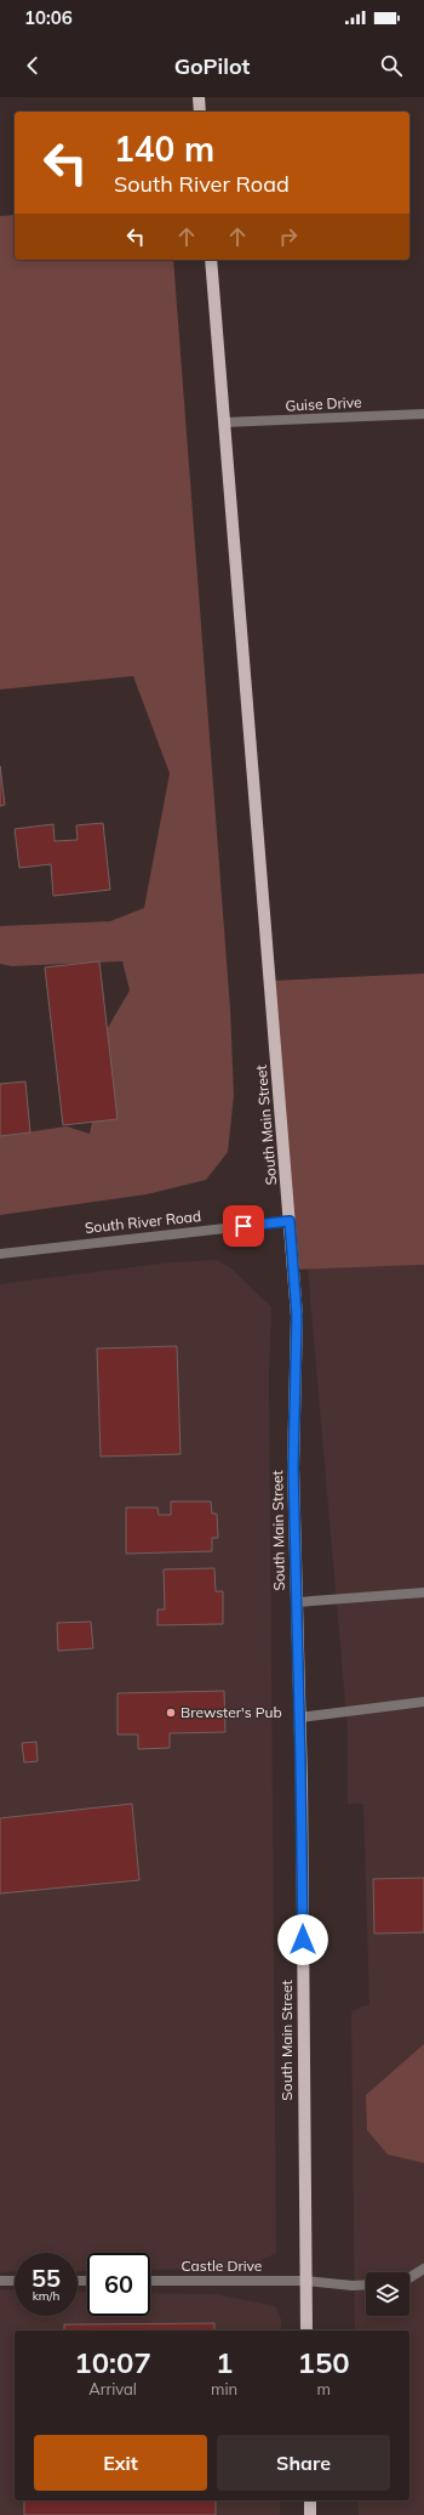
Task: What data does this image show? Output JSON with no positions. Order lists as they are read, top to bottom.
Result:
{
  "streets": {
    "main road": ["South Main Street"],
    "street": ["Guise Drive", "South River Road", "Castle Drive"]
  },
  "crossings": [
    ["Guise Drive", "South Main Street"],
    ["South Main Street", "South River Road"],
    ["South Main Street", "Castle Drive"]
  ],
  "places": ["Brewster's Pub"],
  "page": {
    "status": "10:06",
    "header": "GoPilot",
    "turn": ["140 m", "South River Road"],
    "speed": "55 km/h",
    "limit": "60",
    "eta": [
      "10:07",
      "Arrival",
      "1",
      "min",
      "150",
      "m"
    ],
    "buttons": ["Exit", "Share"]
  }
}
